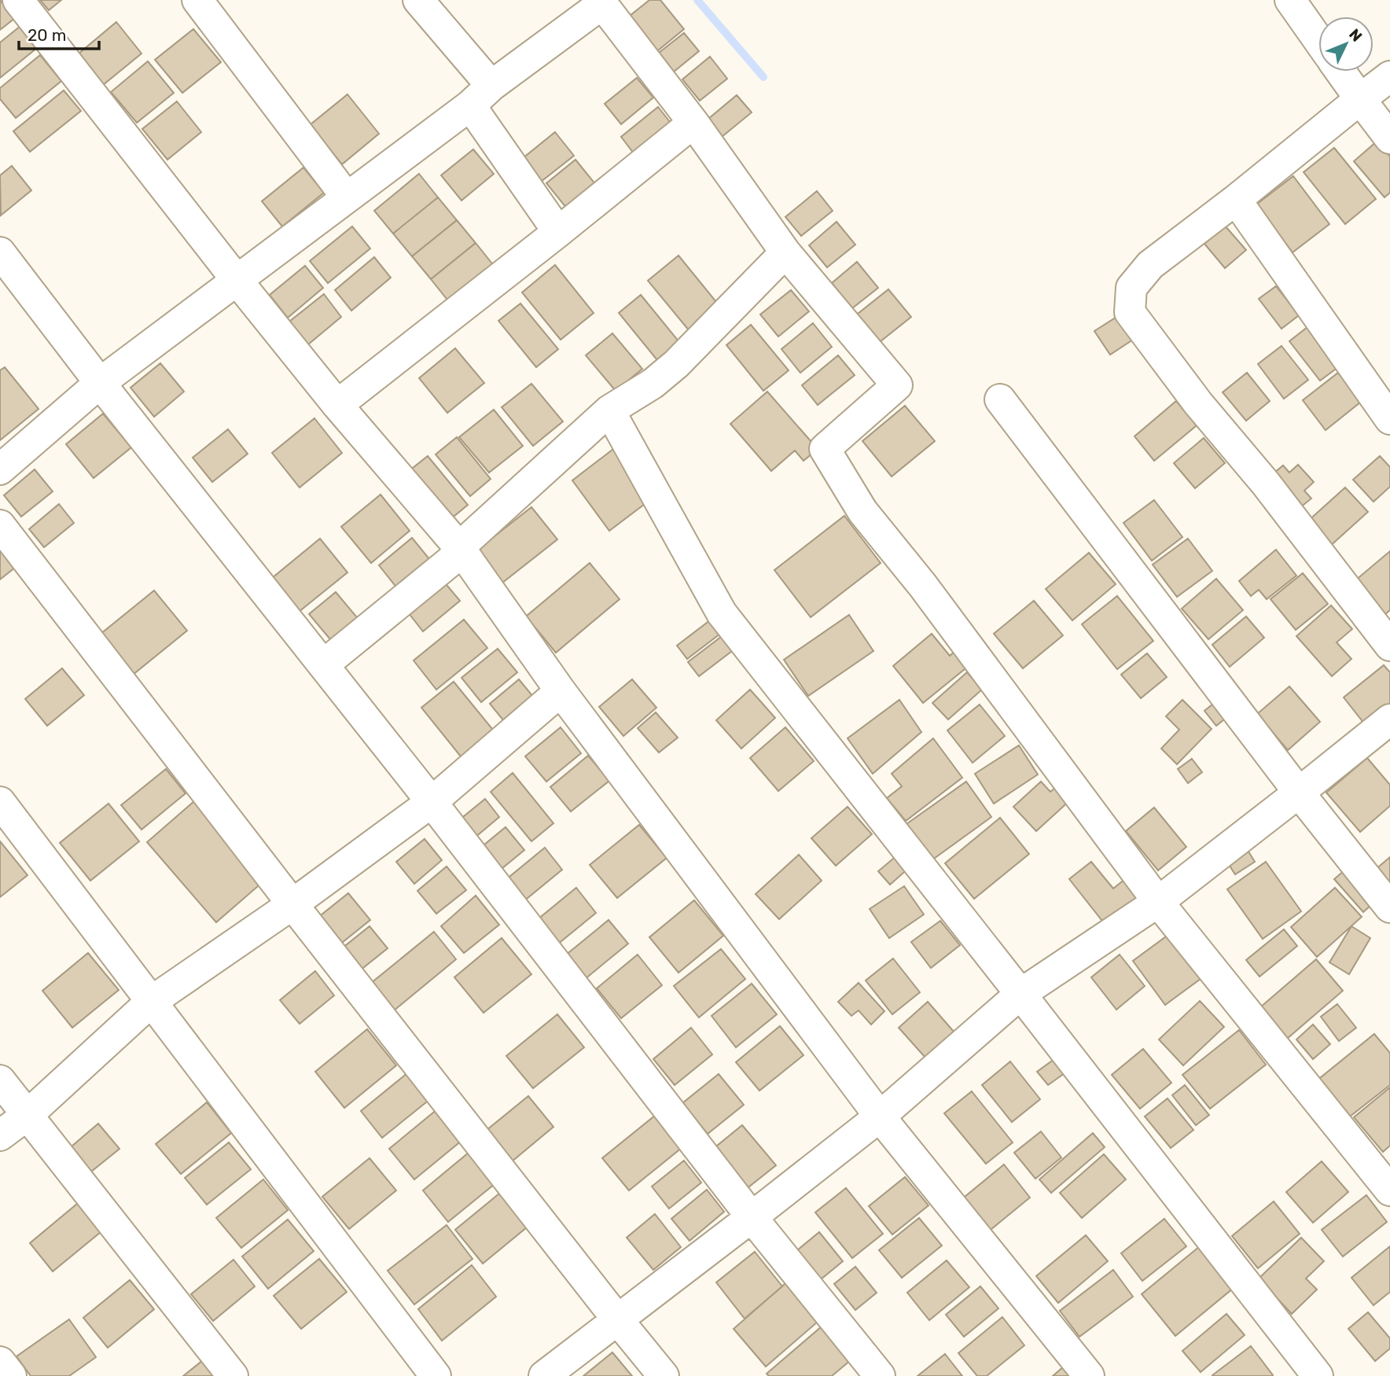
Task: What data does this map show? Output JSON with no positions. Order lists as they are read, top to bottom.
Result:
{
  "scale_bar": "20 m",
  "north": "top right"
}
